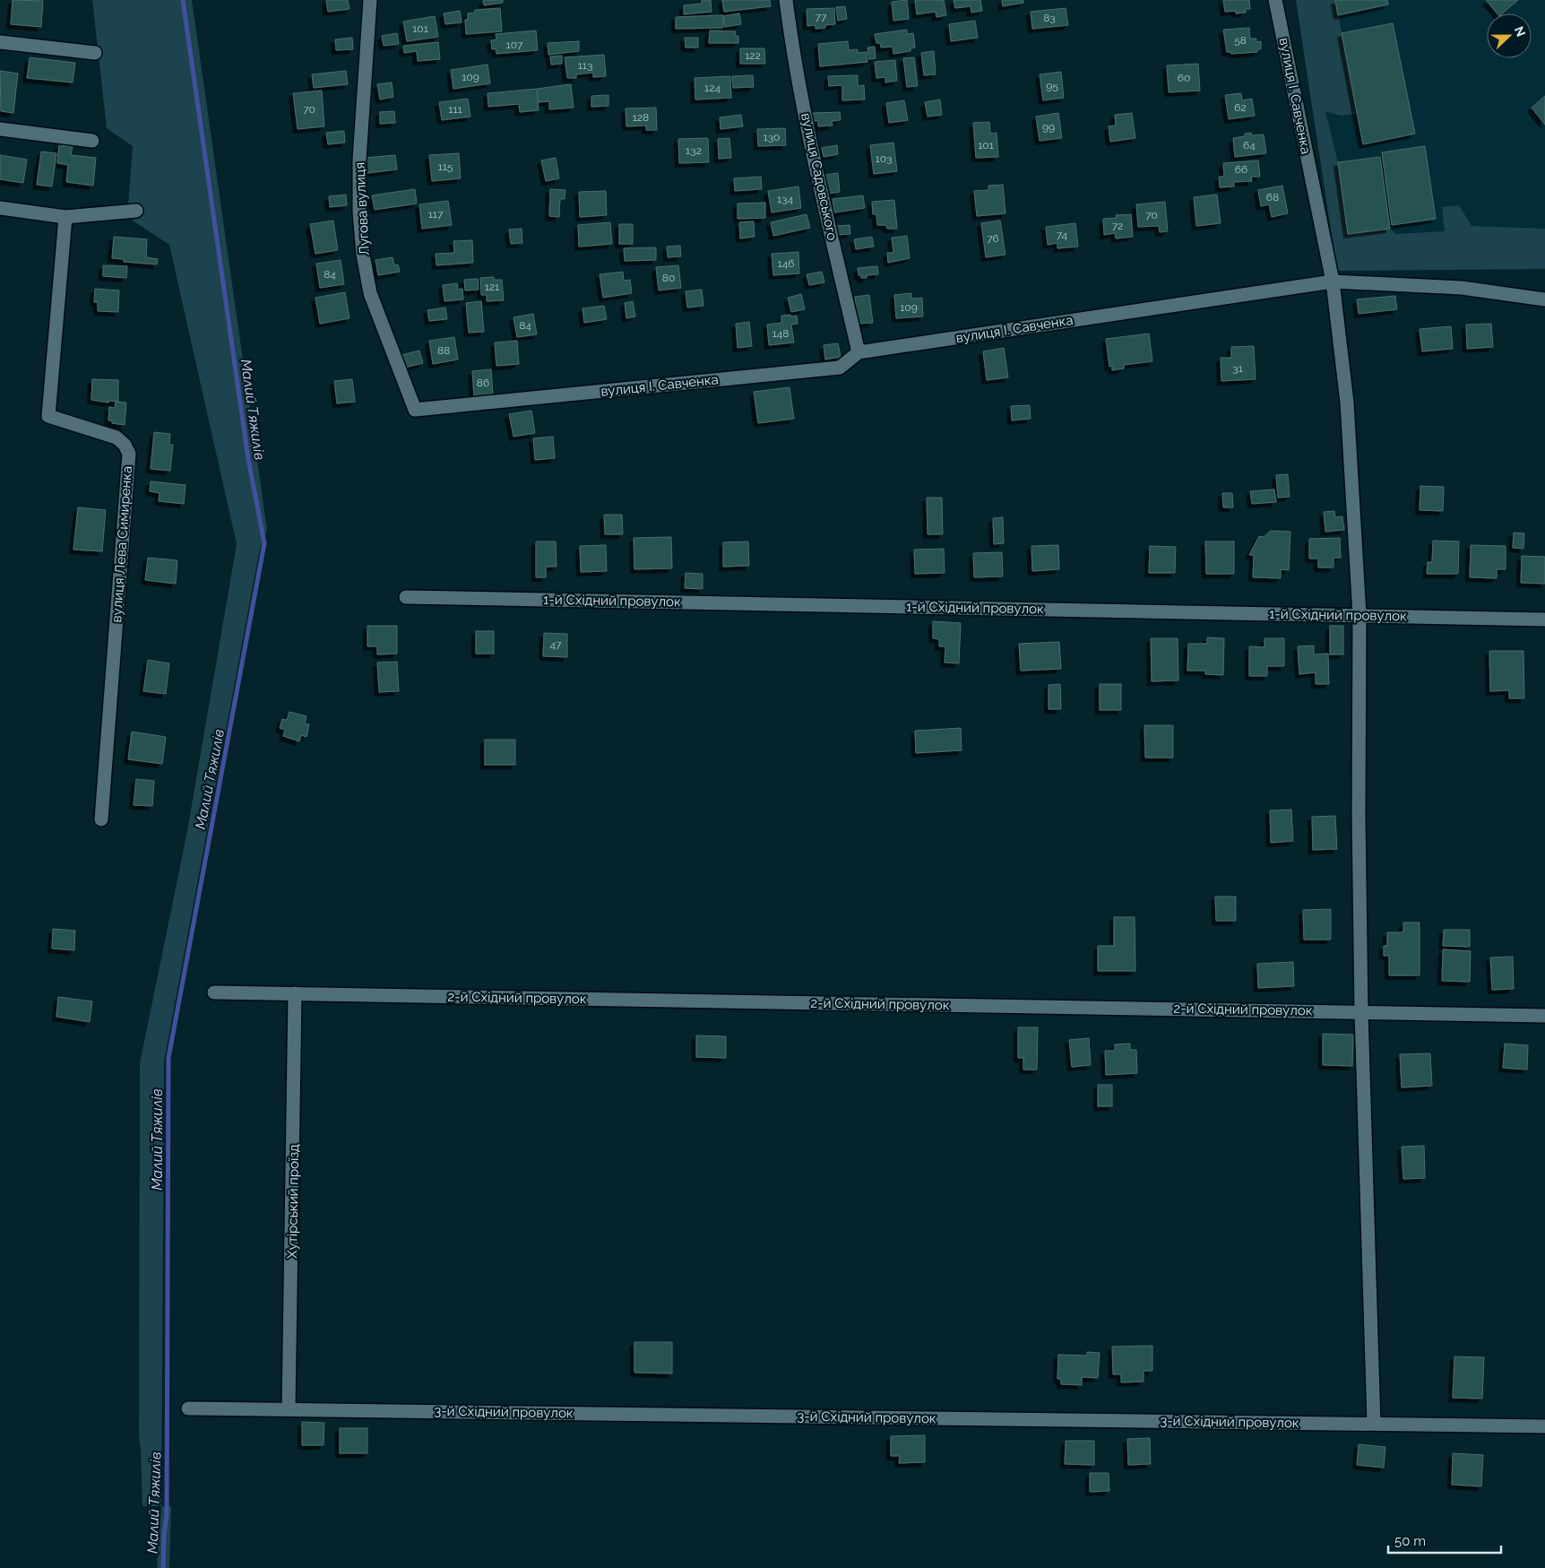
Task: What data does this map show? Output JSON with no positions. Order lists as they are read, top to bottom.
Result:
{
  "streets": {
    "street": [
      "вулиця І. Савченка",
      "вулиця Садовського",
      "Лугова вулиця",
      "вулиця Лева Симиренка",
      "1-й Східний провулок",
      "2-й Східний провулок",
      "Хутірський проїзд",
      "3-й Східний провулок"
    ]
  },
  "crossings": [
    ["вулиця І. Савченка", "вулиця Садовського"],
    ["вулиця І. Савченка", "Лугова вулиця"],
    ["2-й Східний провулок", "Хутірський проїзд"],
    ["Хутірський проїзд", "3-й Східний провулок"]
  ],
  "water": ["Малий Тяжилів"],
  "house_numbers": [
    "77",
    "83",
    "101",
    "58",
    "107",
    "122",
    "113",
    "109",
    "60",
    "95",
    "124",
    "62",
    "70",
    "111",
    "128",
    "99",
    "130",
    "101",
    "64",
    "132",
    "103",
    "115",
    "66",
    "68",
    "134",
    "117",
    "70",
    "72",
    "74",
    "76",
    "146",
    "84",
    "80",
    "121",
    "109",
    "84",
    "148",
    "88",
    "31",
    "86",
    "47"
  ],
  "scale_bar": "50 m",
  "north": "right"
}
